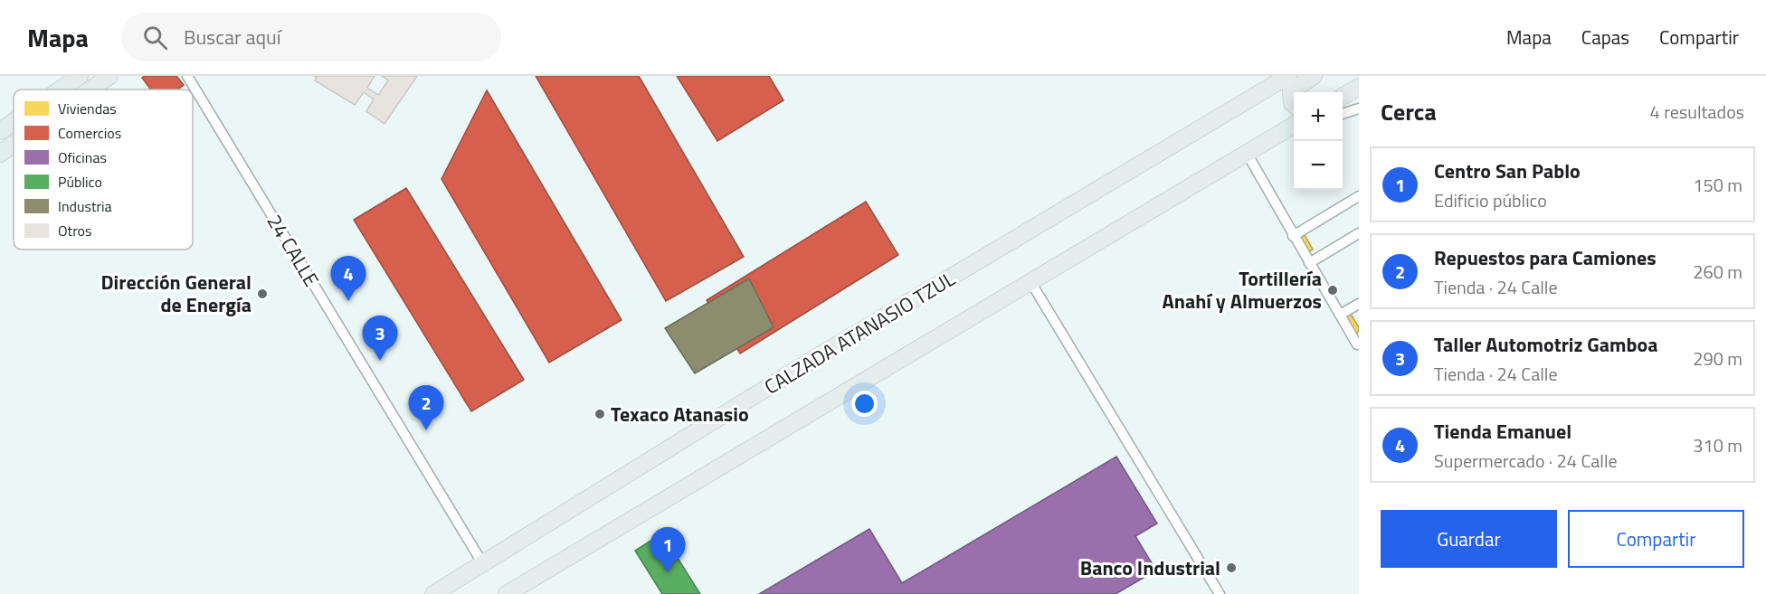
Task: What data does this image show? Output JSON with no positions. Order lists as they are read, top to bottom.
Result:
{
  "streets": {
    "main road": ["CALZADA ATANASIO TZUL"],
    "street": ["24 CALLE"]
  },
  "crossings": [
    ["24 CALLE", "CALZADA ATANASIO TZUL"]
  ],
  "places": [
    "Tortillería Anahí y Almuerzos",
    "Dirección General de Energía",
    "Texaco Atanasio",
    "Banco Industrial"
  ],
  "legend": [
    "Viviendas",
    "Comercios",
    "Oficinas",
    "Público",
    "Industria",
    "Otros"
  ],
  "page": {
    "header": "Mapa",
    "search": "Buscar aquí",
    "nav": ["Mapa", "Capas", "Compartir"],
    "heading": ["Cerca", "4 resultados"],
    "map_buttons": ["+", "−"],
    "list": [
      {
        "mark": "1",
        "name": "Centro San Pablo",
        "note": "Edificio público",
        "value": "150 m"
      },
      {
        "mark": "2",
        "name": "Repuestos para Camiones",
        "note": "Tienda · 24 Calle",
        "value": "260 m"
      },
      {
        "mark": "3",
        "name": "Taller Automotriz Gamboa",
        "note": "Tienda · 24 Calle",
        "value": "290 m"
      },
      {
        "mark": "4",
        "name": "Tienda Emanuel",
        "note": "Supermercado · 24 Calle",
        "value": "310 m"
      }
    ],
    "pins": [
      "4",
      "3",
      "2",
      "1"
    ],
    "buttons": ["Guardar", "Compartir"]
  }
}
